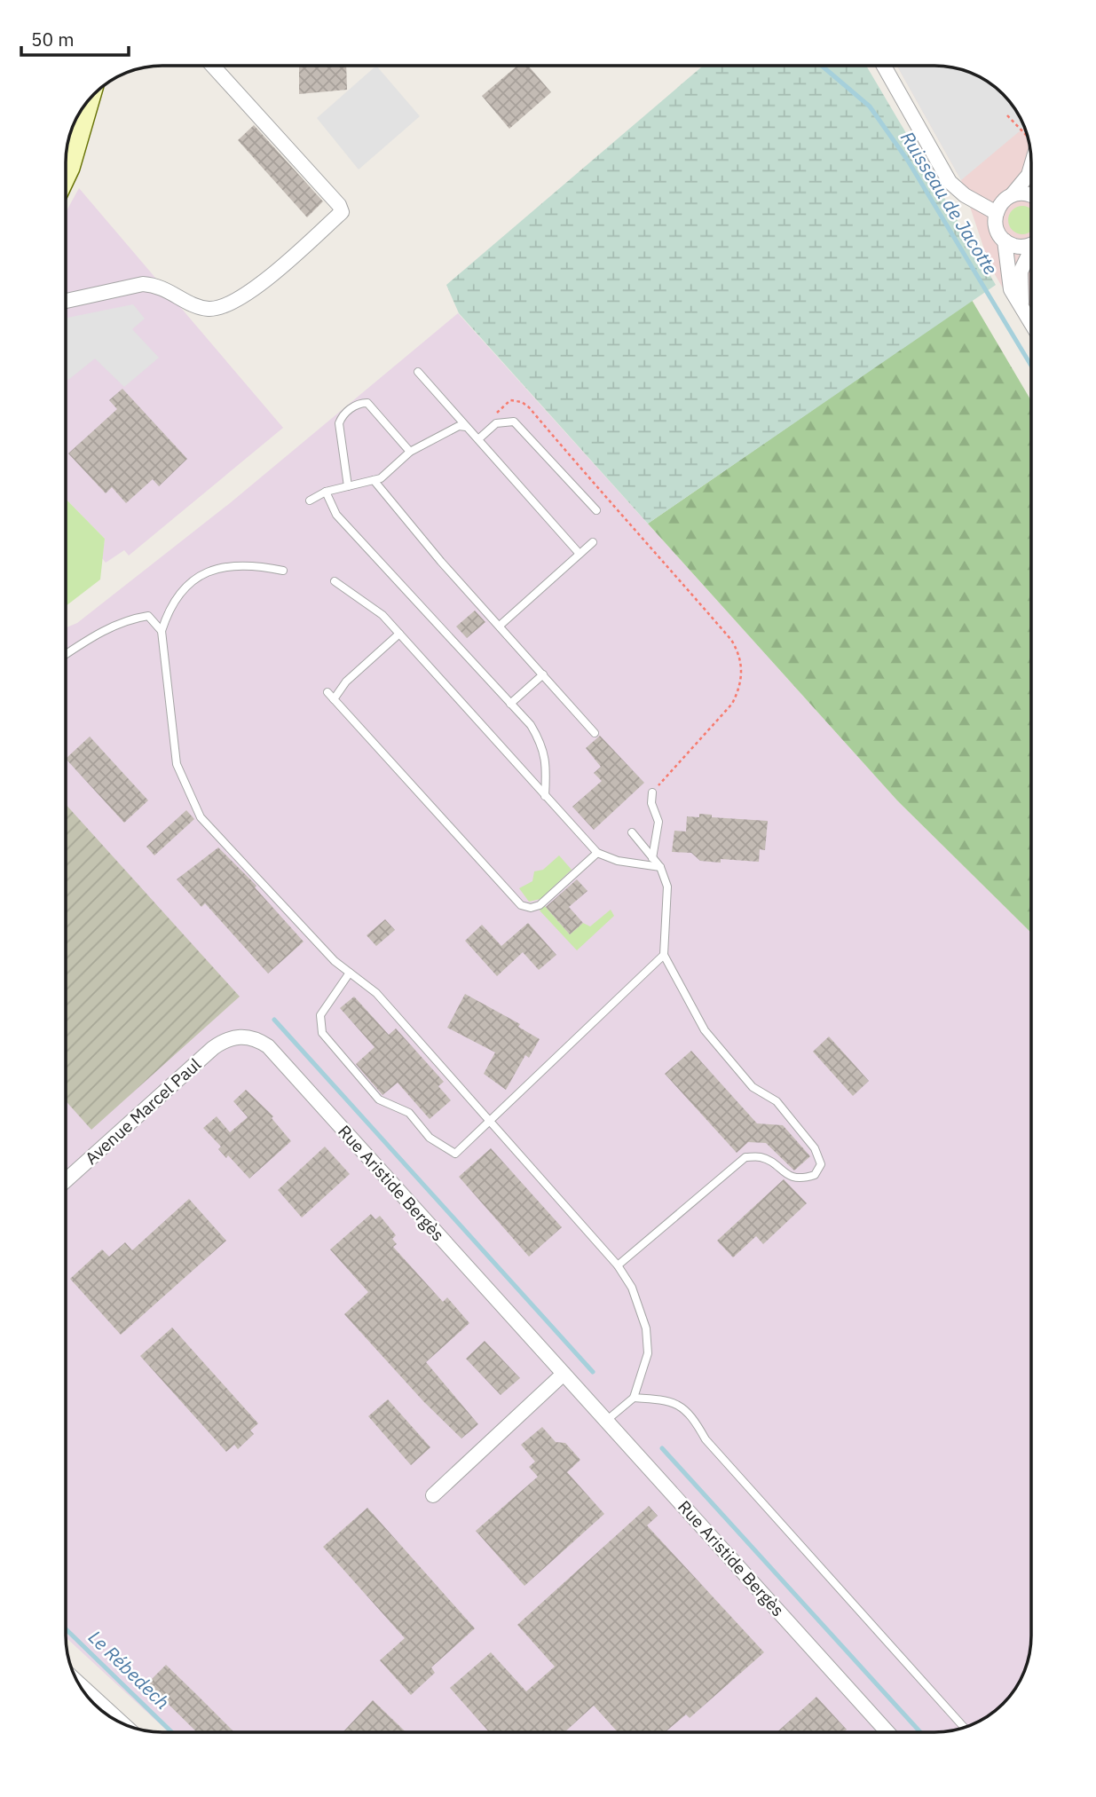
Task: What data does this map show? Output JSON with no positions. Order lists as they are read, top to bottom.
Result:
{
  "streets": {
    "street": ["Avenue Marcel Paul", "Rue Aristide Bergès"]
  },
  "crossings": [
    ["Avenue Marcel Paul", "Rue Aristide Bergès"]
  ],
  "water": ["Ruisseau de Jacotte", "Le Rébedech"],
  "scale_bar": "50 m"
}
